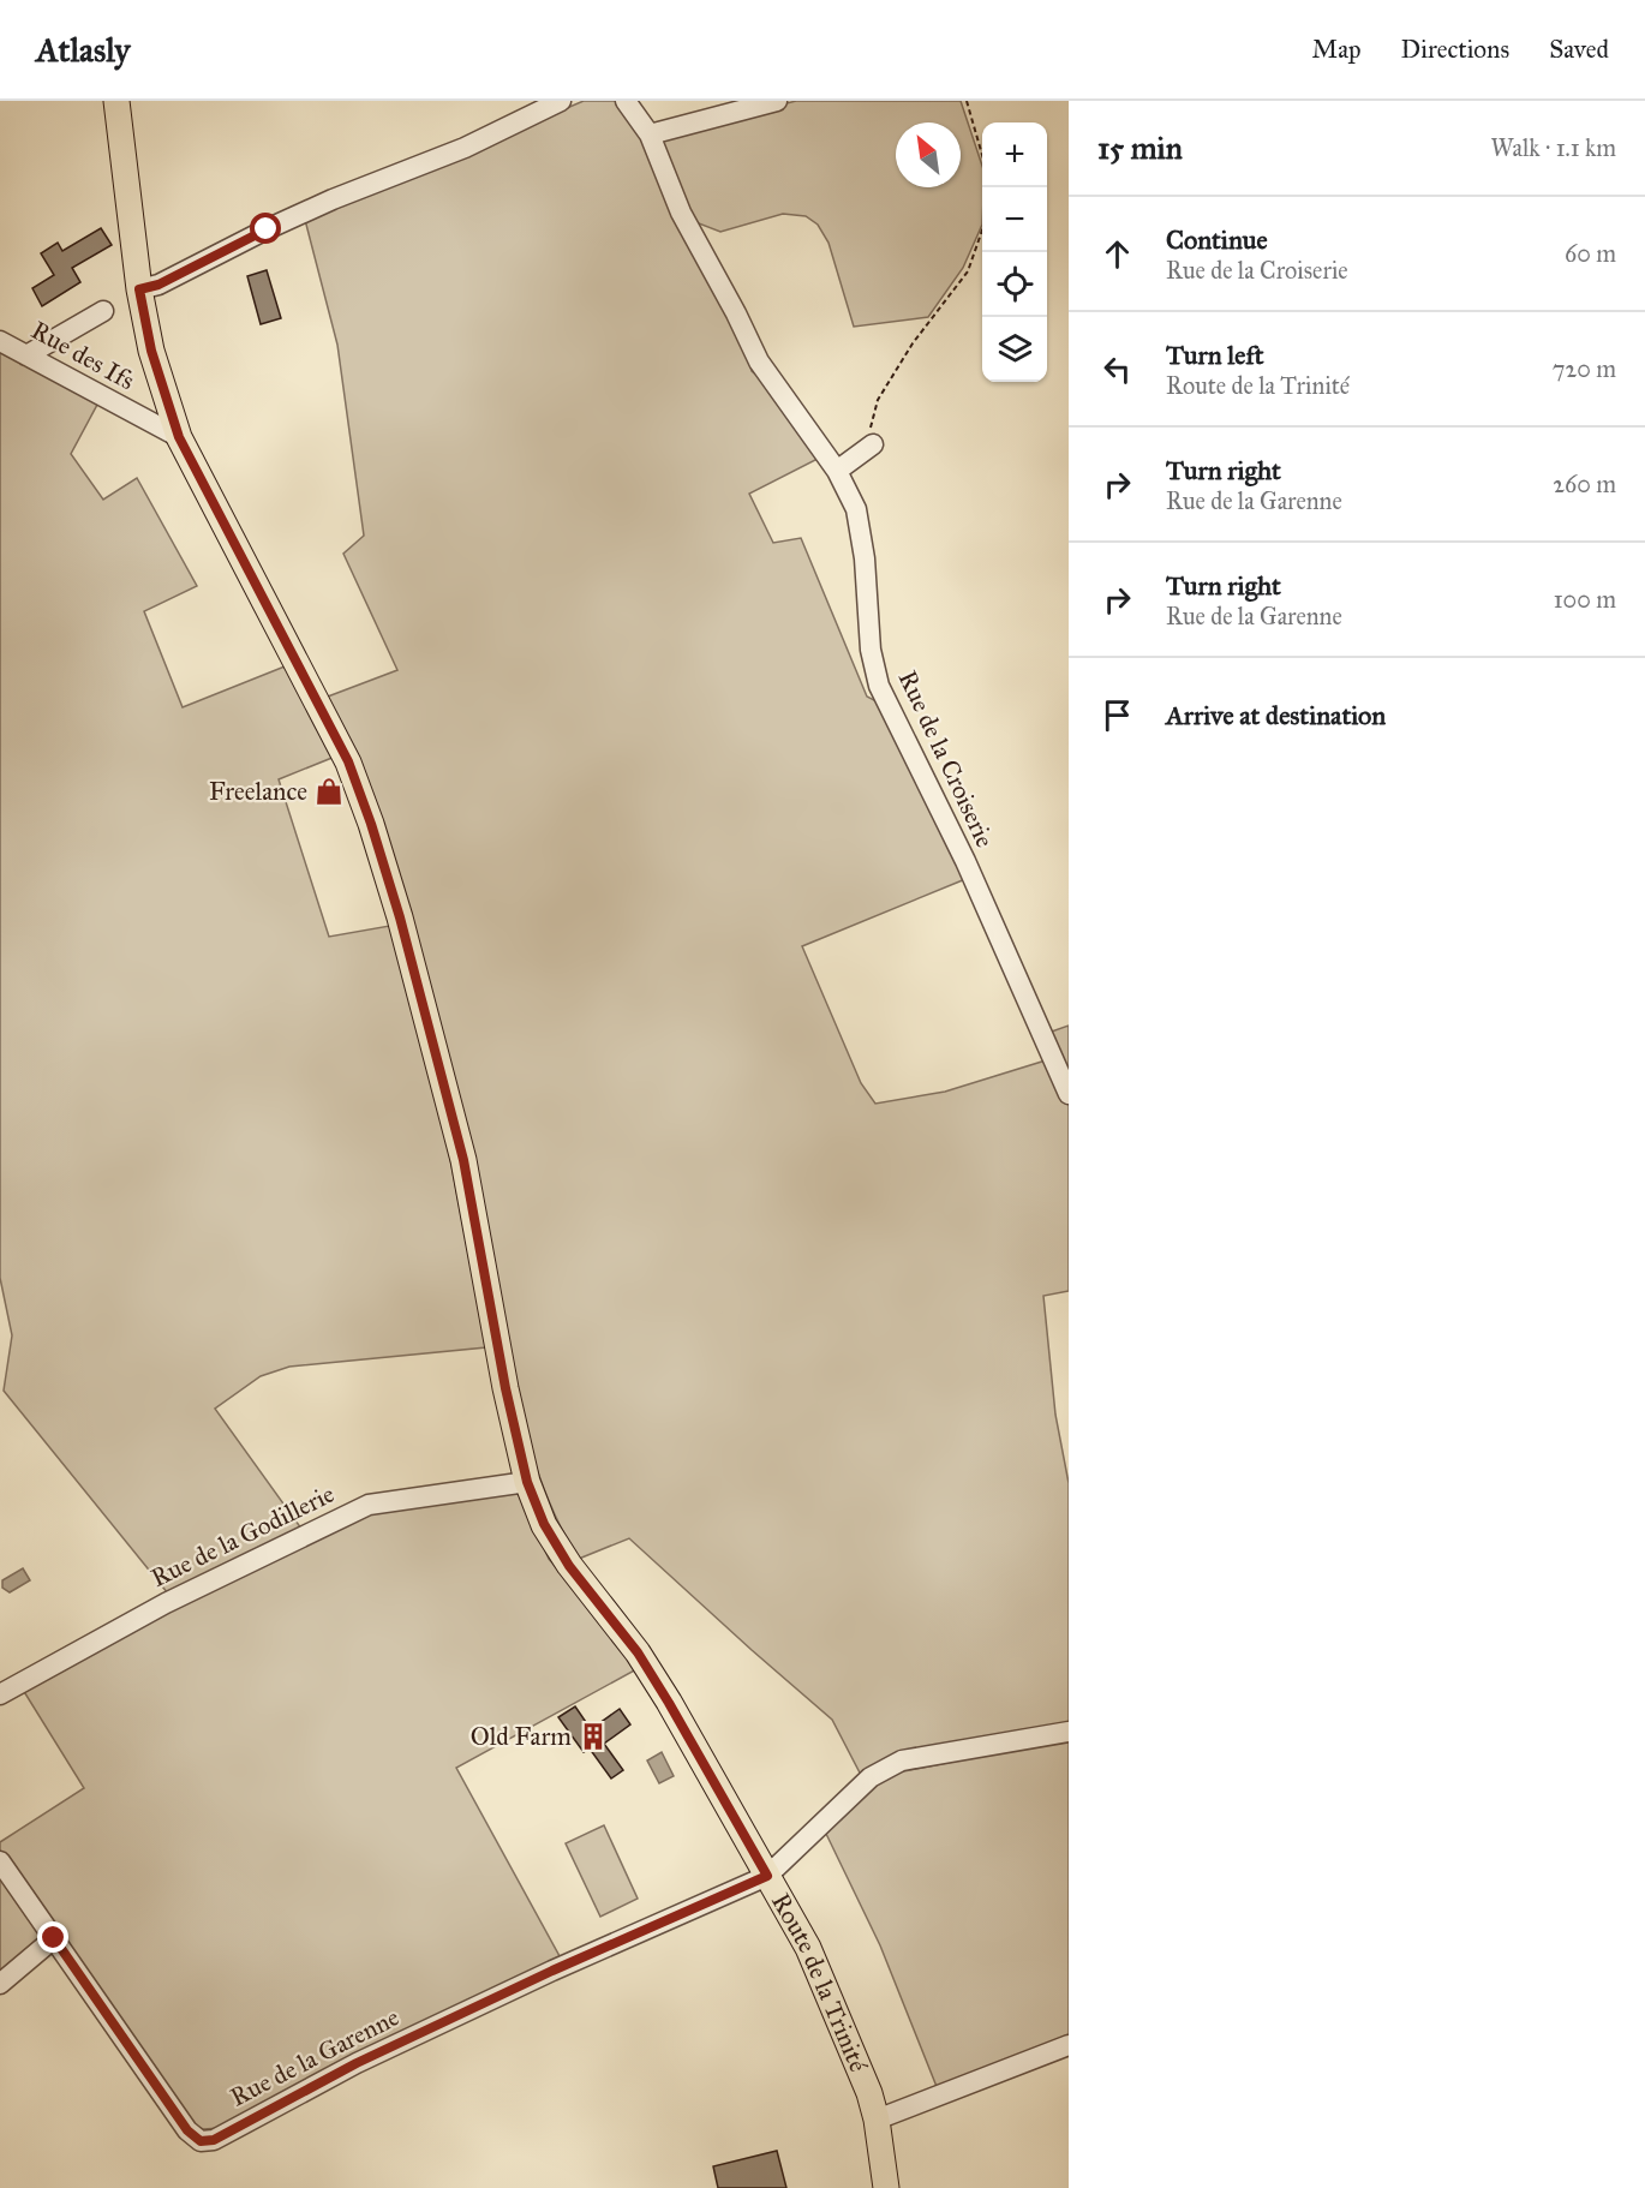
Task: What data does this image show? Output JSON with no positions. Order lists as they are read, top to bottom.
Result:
{
  "streets": {
    "main road": ["Route de la Trinité"],
    "street": [
      "Rue des Ifs",
      "Rue de la Croiserie",
      "Rue de la Godillerie",
      "Rue de la Garenne"
    ]
  },
  "crossings": [
    ["Rue des Ifs", "Route de la Trinité"],
    ["Rue de la Godillerie", "Route de la Trinité"],
    ["Route de la Trinité", "Rue de la Garenne"]
  ],
  "places": {
    "shop": ["Freelance"],
    "building": ["Old Farm"]
  },
  "north": "top left",
  "page": {
    "header": "Atlasly",
    "nav": ["Map", "Directions", "Saved"],
    "heading": ["15 min", "Walk · 1.1 km"],
    "map_buttons": ["+", "−"],
    "list": [
      ["Continue", "Rue de la Croiserie", "60 m"],
      ["Turn left", "Route de la Trinité", "720 m"],
      ["Turn right", "Rue de la Garenne", "260 m"],
      ["Turn right", "Rue de la Garenne", "100 m"],
      "Arrive at destination"
    ]
  }
}
